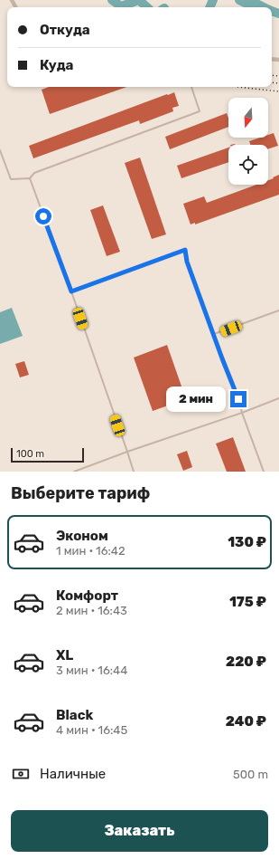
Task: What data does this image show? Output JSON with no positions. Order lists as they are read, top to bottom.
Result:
{
  "scale_bar": "100 m",
  "north": "bottom",
  "page": {
    "banner": ["Откуда", "Куда"],
    "bubble": "2 мин",
    "scale": "100 m",
    "heading": "Выберите тариф",
    "list": [
      {
        "name": "Эконом",
        "note": "1 мин · 16:42",
        "value": "130 ₽"
      },
      {
        "name": "Комфорт",
        "note": "2 мин · 16:43",
        "value": "175 ₽"
      },
      {
        "name": "XL",
        "note": "3 мин · 16:44",
        "value": "220 ₽"
      },
      {
        "name": "Black",
        "note": "4 мин · 16:45",
        "value": "240 ₽"
      }
    ],
    "pay": ["Наличные", "500 m"],
    "buttons": "Заказать"
  }
}
